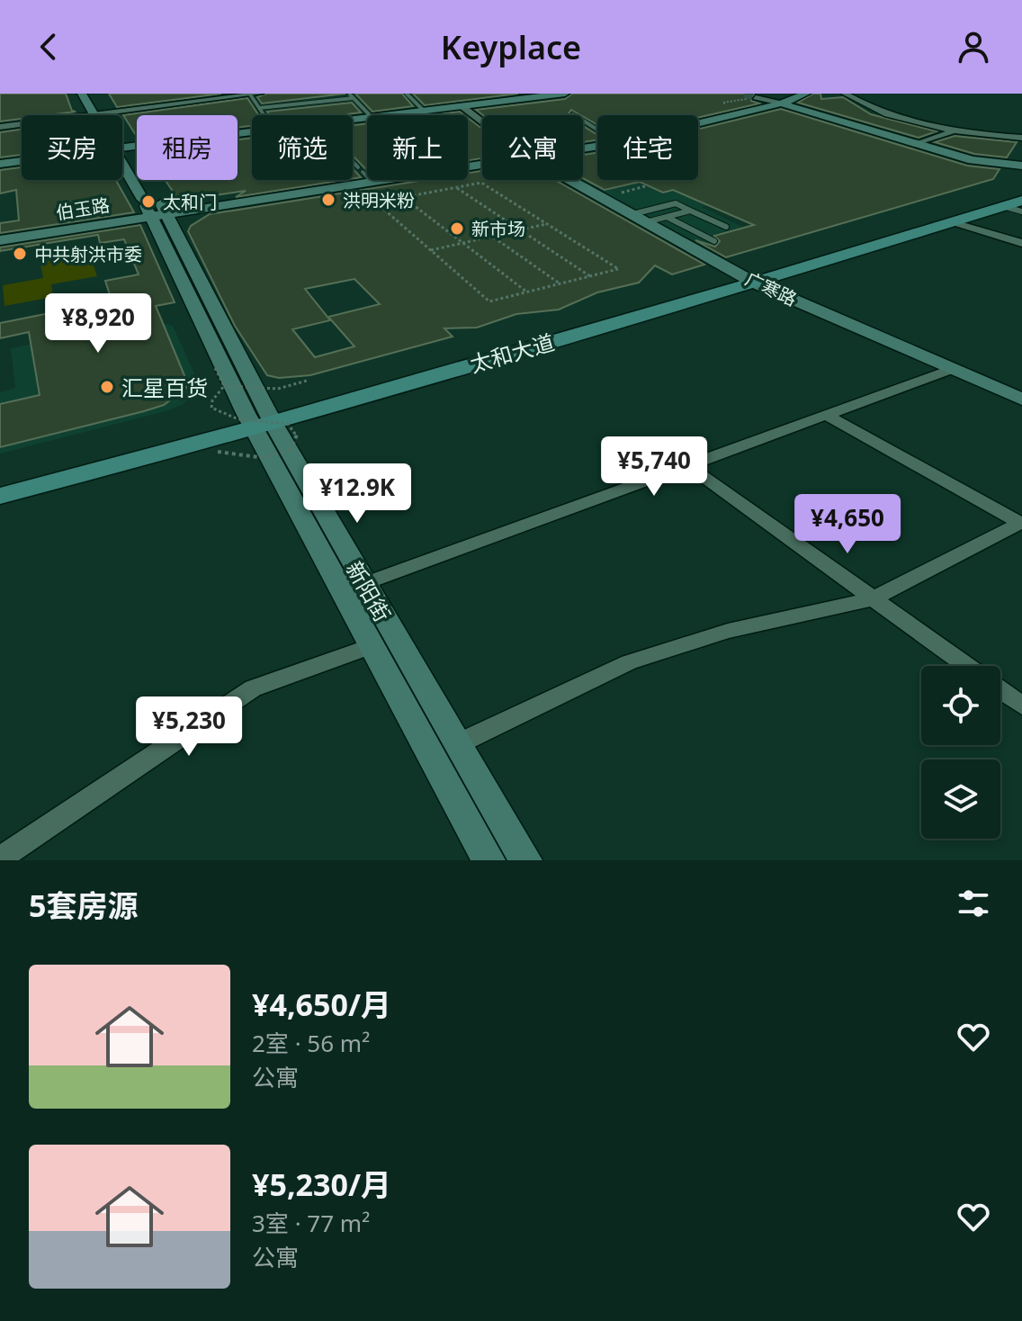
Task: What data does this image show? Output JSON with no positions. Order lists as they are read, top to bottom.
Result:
{
  "streets": {
    "main road": [
      "伯玉路",
      "广寒路",
      "太和大道",
      "新阳街"
    ]
  },
  "crossings": [
    ["伯玉路", "新阳街"],
    ["广寒路", "太和大道"],
    ["太和大道", "新阳街"]
  ],
  "places": [
    "洪明米粉",
    "太和门",
    "新市场",
    "中共射洪市委",
    "汇星百货"
  ],
  "page": {
    "header": "Keyplace",
    "chip": [
      "买房",
      "租房",
      "筛选",
      "新上",
      "公寓",
      "住宅"
    ],
    "price": [
      "¥8,920",
      "¥5,740",
      "¥12.9K",
      "¥4,650",
      "¥5,230"
    ],
    "heading": "5套房源",
    "list": [
      {
        "name": "¥4,650/月",
        "note": "2室 · 56 m² · 公寓"
      },
      {
        "name": "¥5,230/月",
        "note": "3室 · 77 m² · 公寓"
      }
    ]
  }
}
